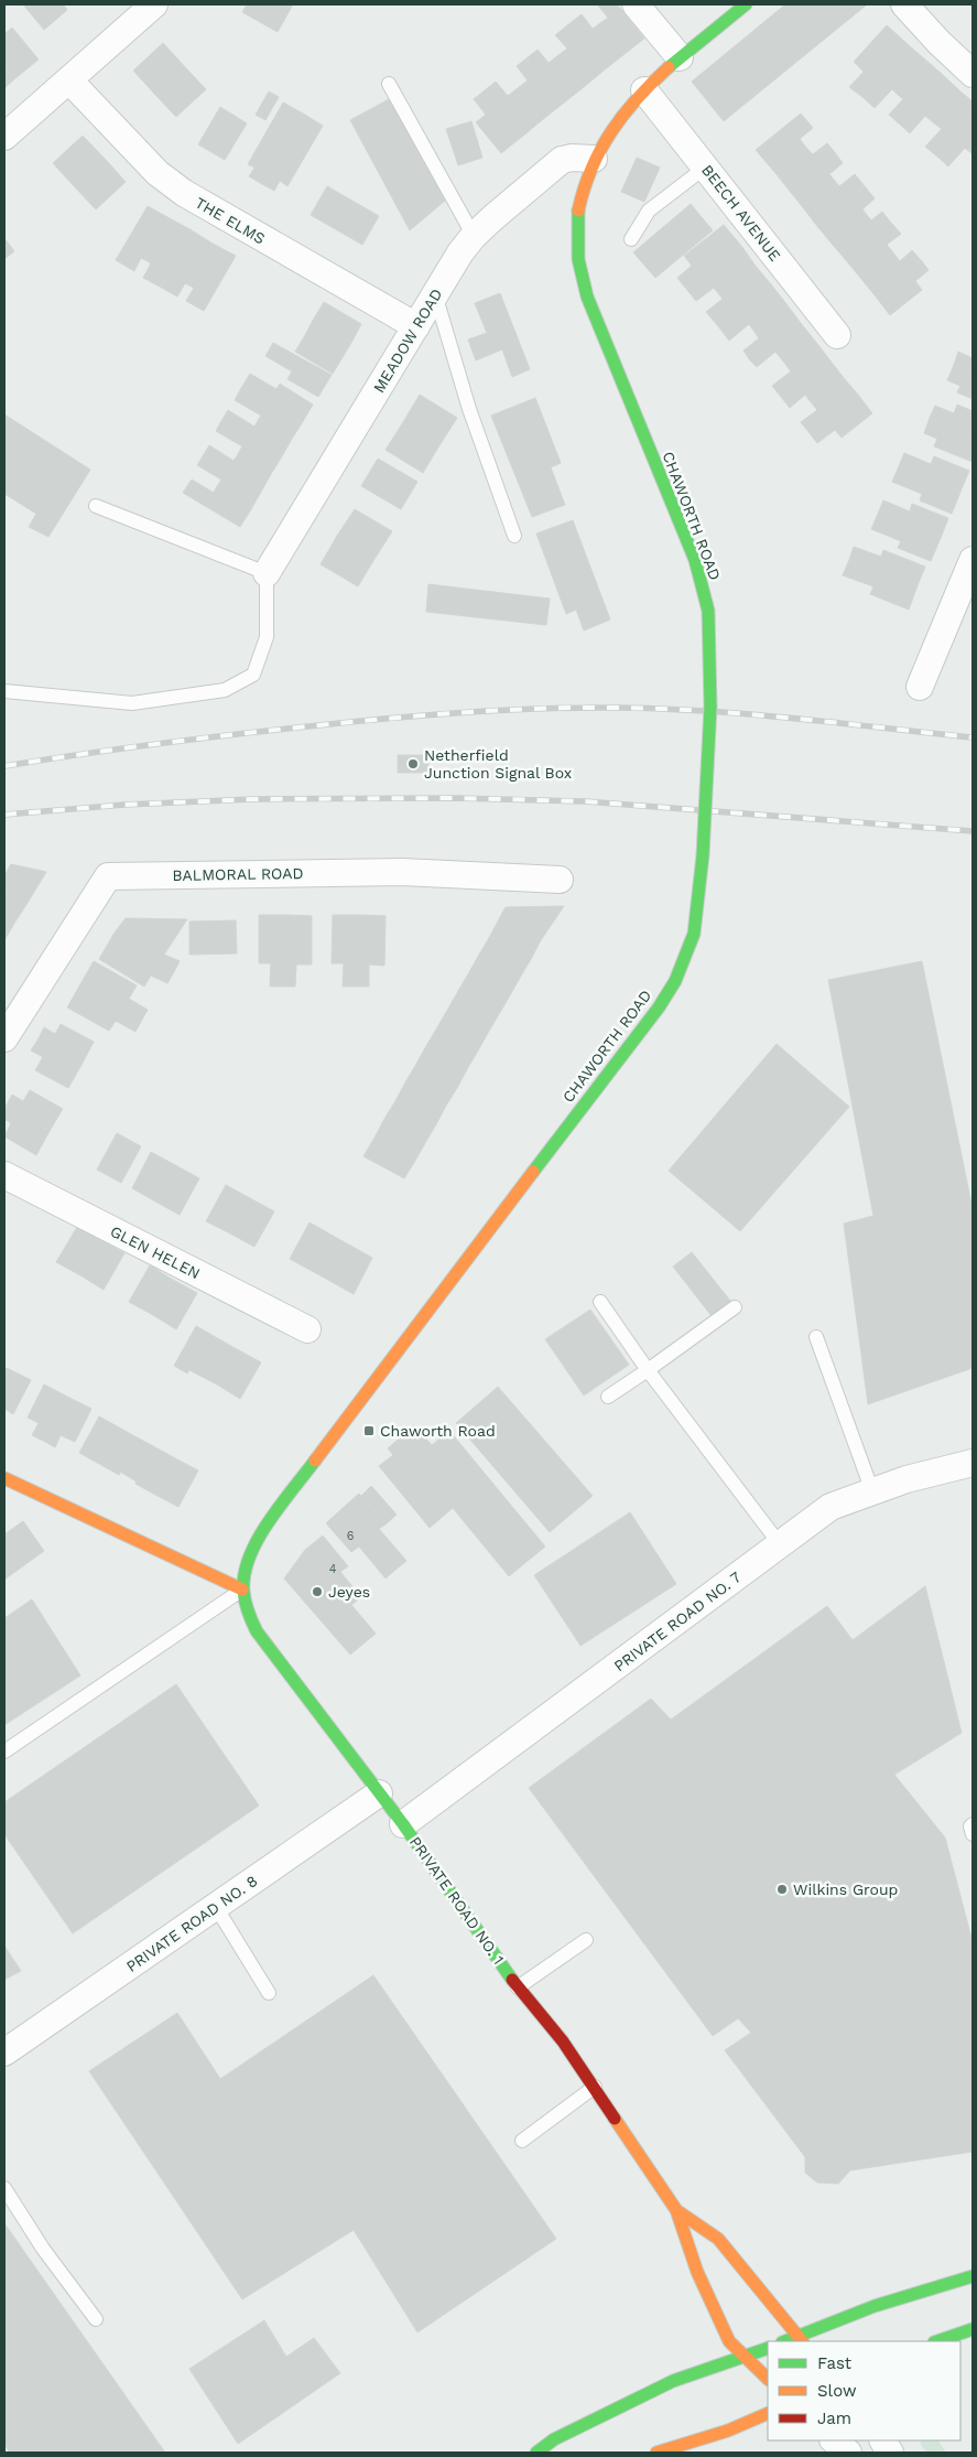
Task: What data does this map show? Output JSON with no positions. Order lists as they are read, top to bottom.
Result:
{
  "streets": {
    "street": [
      "BEECH AVENUE",
      "THE ELMS",
      "MEADOW ROAD",
      "CHAWORTH ROAD",
      "BALMORAL ROAD",
      "GLEN HELEN",
      "PRIVATE ROAD NO. 7",
      "PRIVATE ROAD NO. 1",
      "PRIVATE ROAD NO. 8"
    ]
  },
  "crossings": [
    ["THE ELMS", "MEADOW ROAD"],
    ["MEADOW ROAD", "CHAWORTH ROAD"],
    ["CHAWORTH ROAD", "PRIVATE ROAD NO. 1"],
    ["PRIVATE ROAD NO. 7", "PRIVATE ROAD NO. 1"],
    ["PRIVATE ROAD NO. 1", "PRIVATE ROAD NO. 8"]
  ],
  "places": {
    "other": ["Netherfield Junction Signal Box", "Jeyes", "Wilkins Group"],
    "transit": ["Chaworth Road"]
  },
  "house_numbers": ["6", "4"],
  "legend": ["Fast", "Slow", "Jam"]
}
